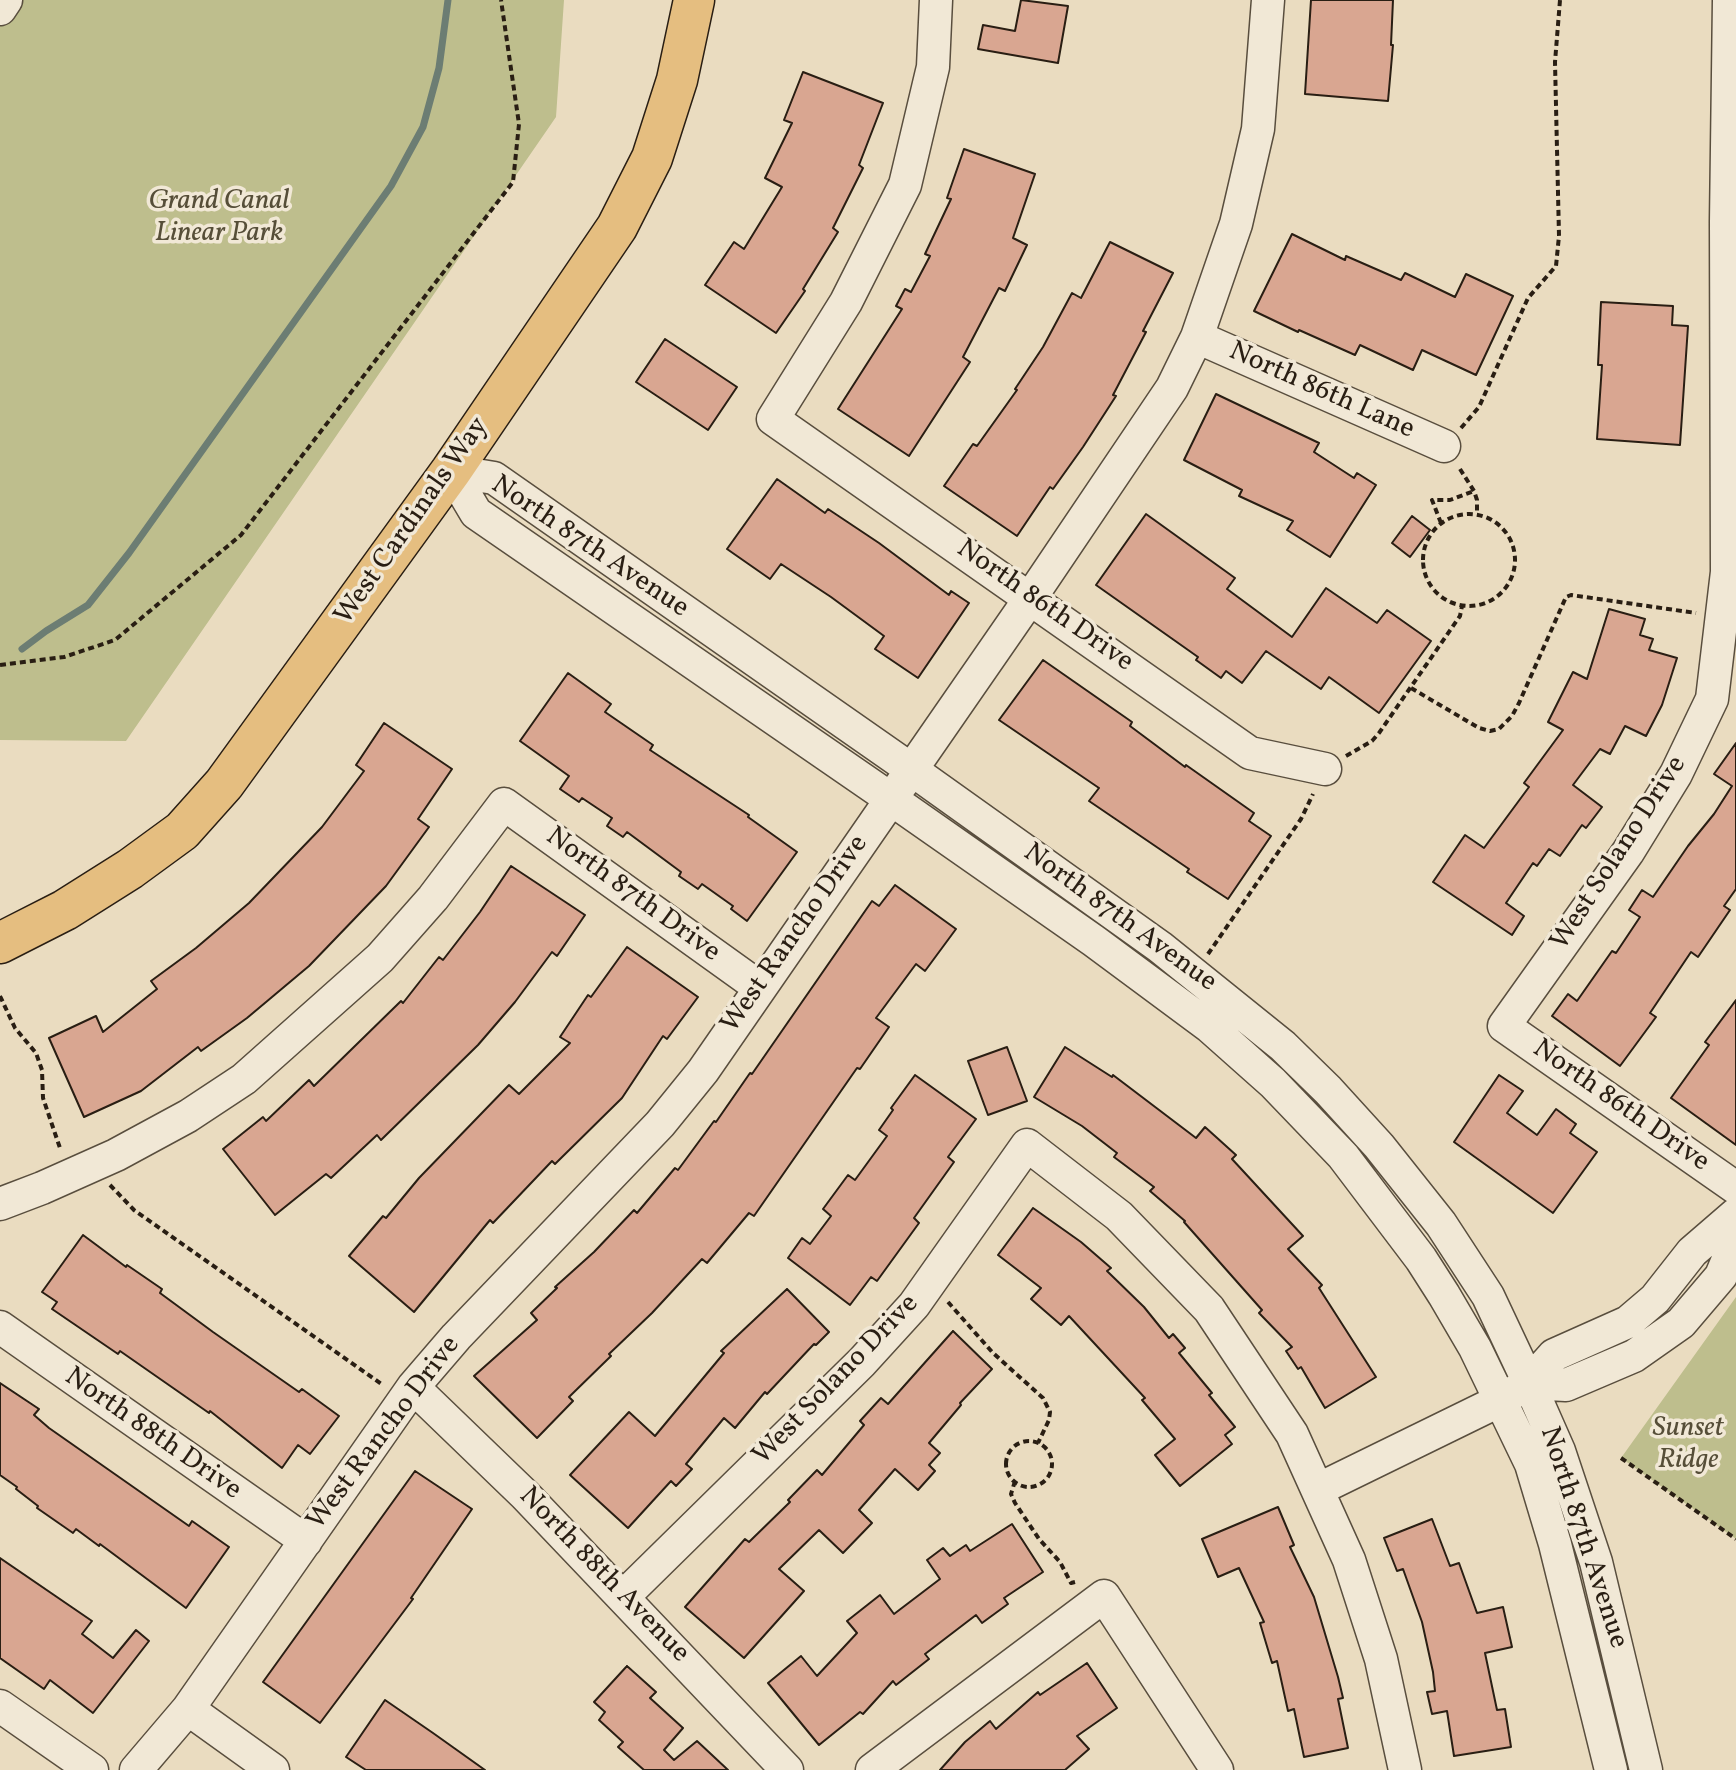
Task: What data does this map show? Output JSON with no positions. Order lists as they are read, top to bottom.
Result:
{
  "streets": {
    "main road": ["West Cardinals Way"],
    "street": [
      "North 86th Lane",
      "North 87th Avenue",
      "North 86th Drive",
      "West Solano Drive",
      "North 87th Drive",
      "West Rancho Drive",
      "North 88th Drive",
      "North 88th Avenue"
    ]
  },
  "crossings": [
    ["North 86th Lane", "West Rancho Drive"],
    ["West Cardinals Way", "North 87th Avenue"],
    ["North 87th Avenue", "West Rancho Drive"],
    ["North 86th Drive", "West Solano Drive"],
    ["North 86th Drive", "West Rancho Drive"],
    ["West Solano Drive", "North 88th Avenue"],
    ["North 87th Drive", "West Rancho Drive"],
    ["West Rancho Drive", "North 88th Drive"],
    ["West Rancho Drive", "North 88th Avenue"]
  ],
  "parks": ["Grand Canal Linear Park", "Sunset Ridge"]
}
